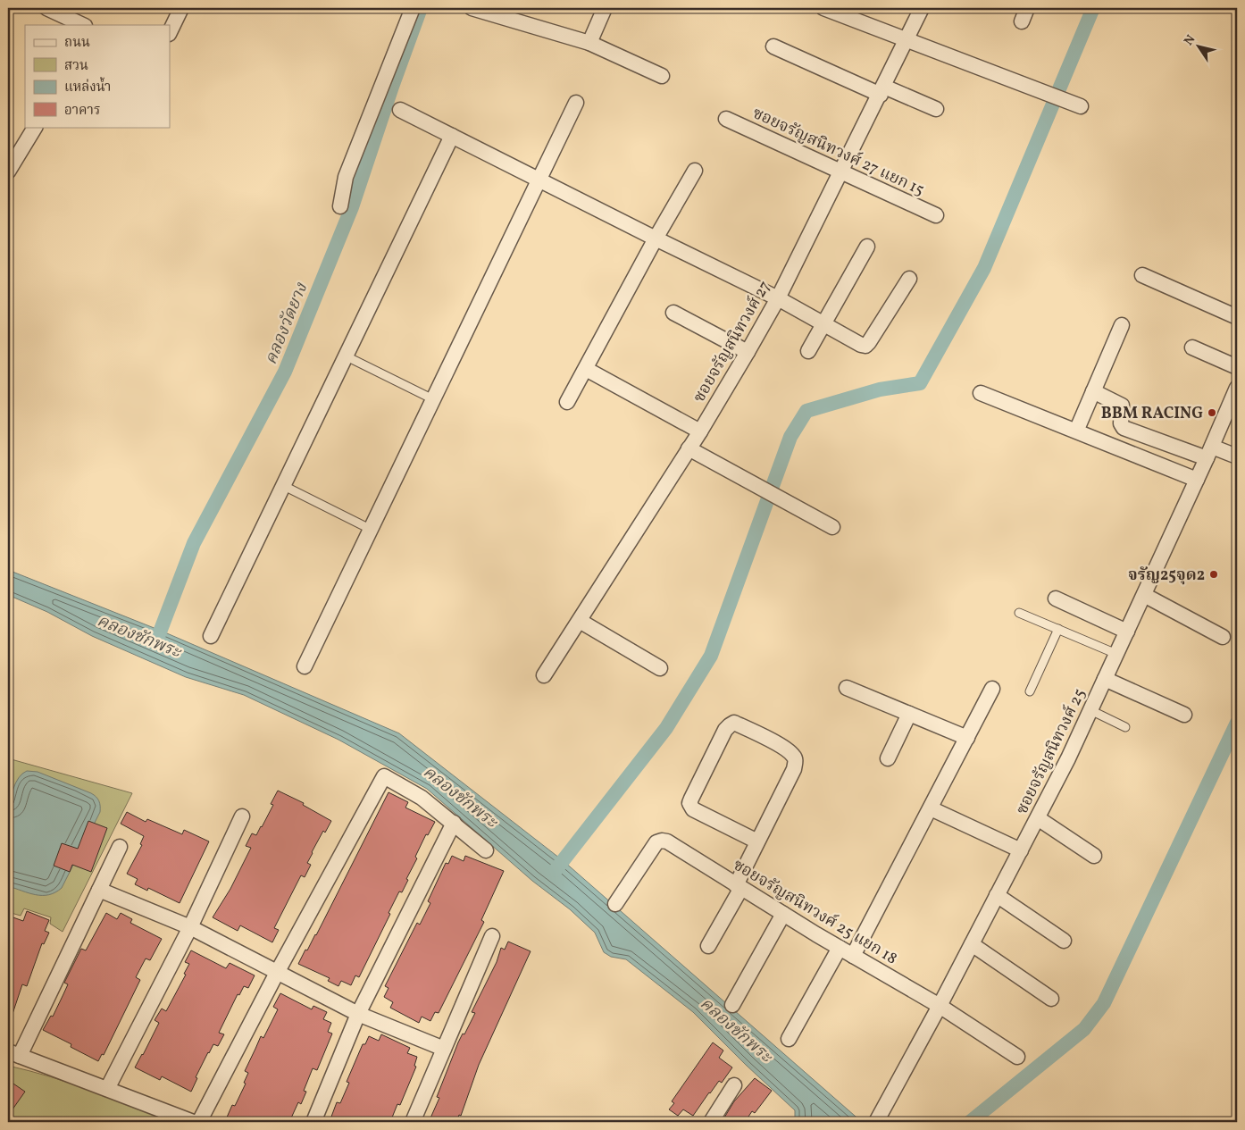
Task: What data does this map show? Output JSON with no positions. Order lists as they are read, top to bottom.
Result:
{
  "streets": {
    "street": [
      "ซอยจรัญสนิทวงศ์ 27 แยก 15",
      "ซอยจรัญสนิทวงศ์ 27",
      "ซอยจรัญสนิทวงศ์ 25",
      "ซอยจรัญสนิทวงศ์ 25 แยก 18"
    ]
  },
  "crossings": [
    ["ซอยจรัญสนิทวงศ์ 27 แยก 15", "ซอยจรัญสนิทวงศ์ 27"],
    ["ซอยจรัญสนิทวงศ์ 25", "ซอยจรัญสนิทวงศ์ 25 แยก 18"]
  ],
  "water": ["คลองวัดยาง", "คลองชักพระ"],
  "places": ["BBM RACING", "จรัญ25จุด2"],
  "legend": [
    "ถนน",
    "สวน",
    "แหล่งน้ำ",
    "อาคาร"
  ],
  "north": "top left"
}
